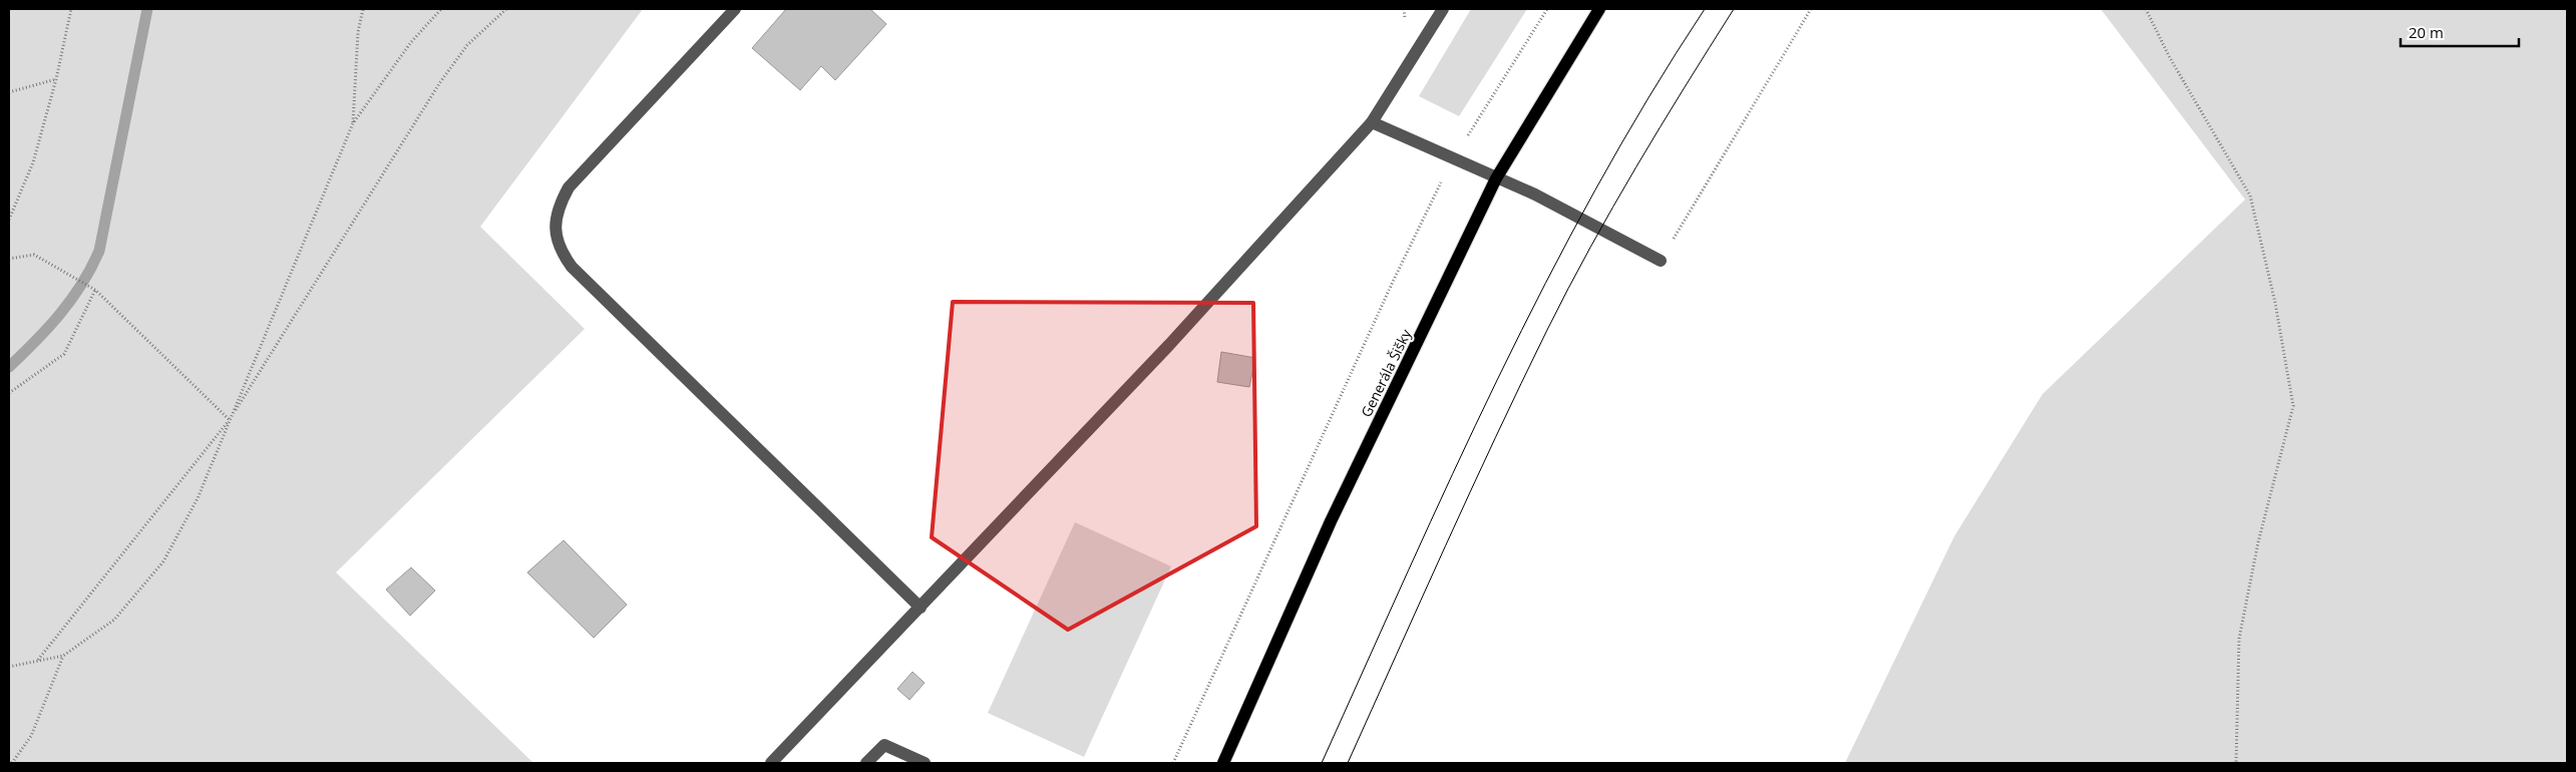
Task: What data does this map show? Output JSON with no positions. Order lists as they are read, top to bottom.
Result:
{
  "streets": {
    "main road": ["Generála Šišky"]
  },
  "scale_bar": "20 m"
}
